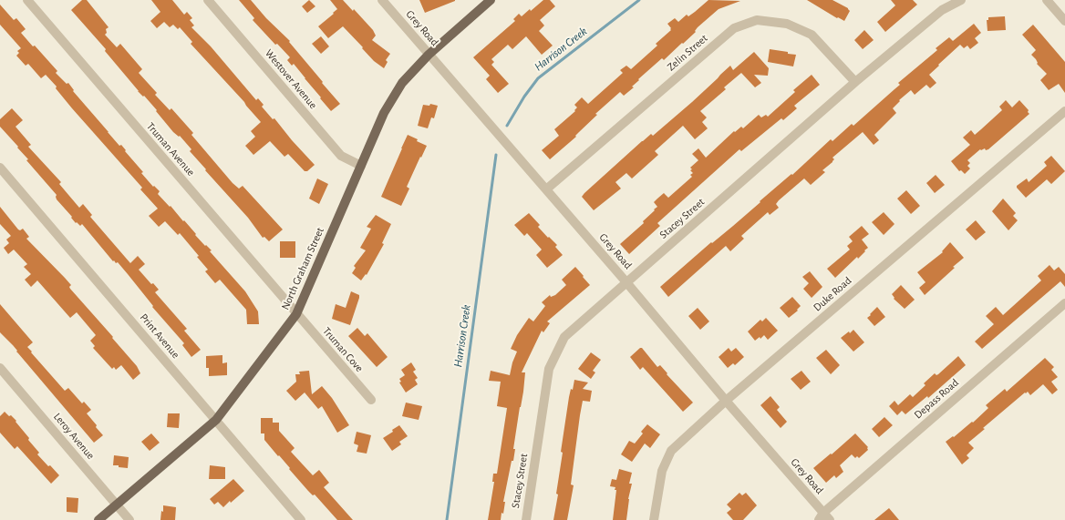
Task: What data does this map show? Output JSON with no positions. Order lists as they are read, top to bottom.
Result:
{
  "streets": {
    "main road": ["North Graham Street"],
    "street": [
      "Grey Road",
      "Zelin Street",
      "Westover Avenue",
      "Truman Avenue",
      "Stacey Street",
      "Duke Road",
      "Print Avenue",
      "Truman Cove",
      "Depass Road",
      "Leroy Avenue"
    ]
  },
  "crossings": [
    ["Grey Road", "Zelin Street"],
    ["Grey Road", "Stacey Street"],
    ["Grey Road", "North Graham Street"],
    ["Grey Road", "Duke Road"],
    ["Grey Road", "Depass Road"],
    ["Zelin Street", "Stacey Street"],
    ["Westover Avenue", "North Graham Street"],
    ["Truman Avenue", "North Graham Street"],
    ["Truman Avenue", "Truman Cove"],
    ["North Graham Street", "Print Avenue"],
    ["North Graham Street", "Truman Cove"],
    ["North Graham Street", "Leroy Avenue"]
  ],
  "water": ["Harrison Creek"]
}
